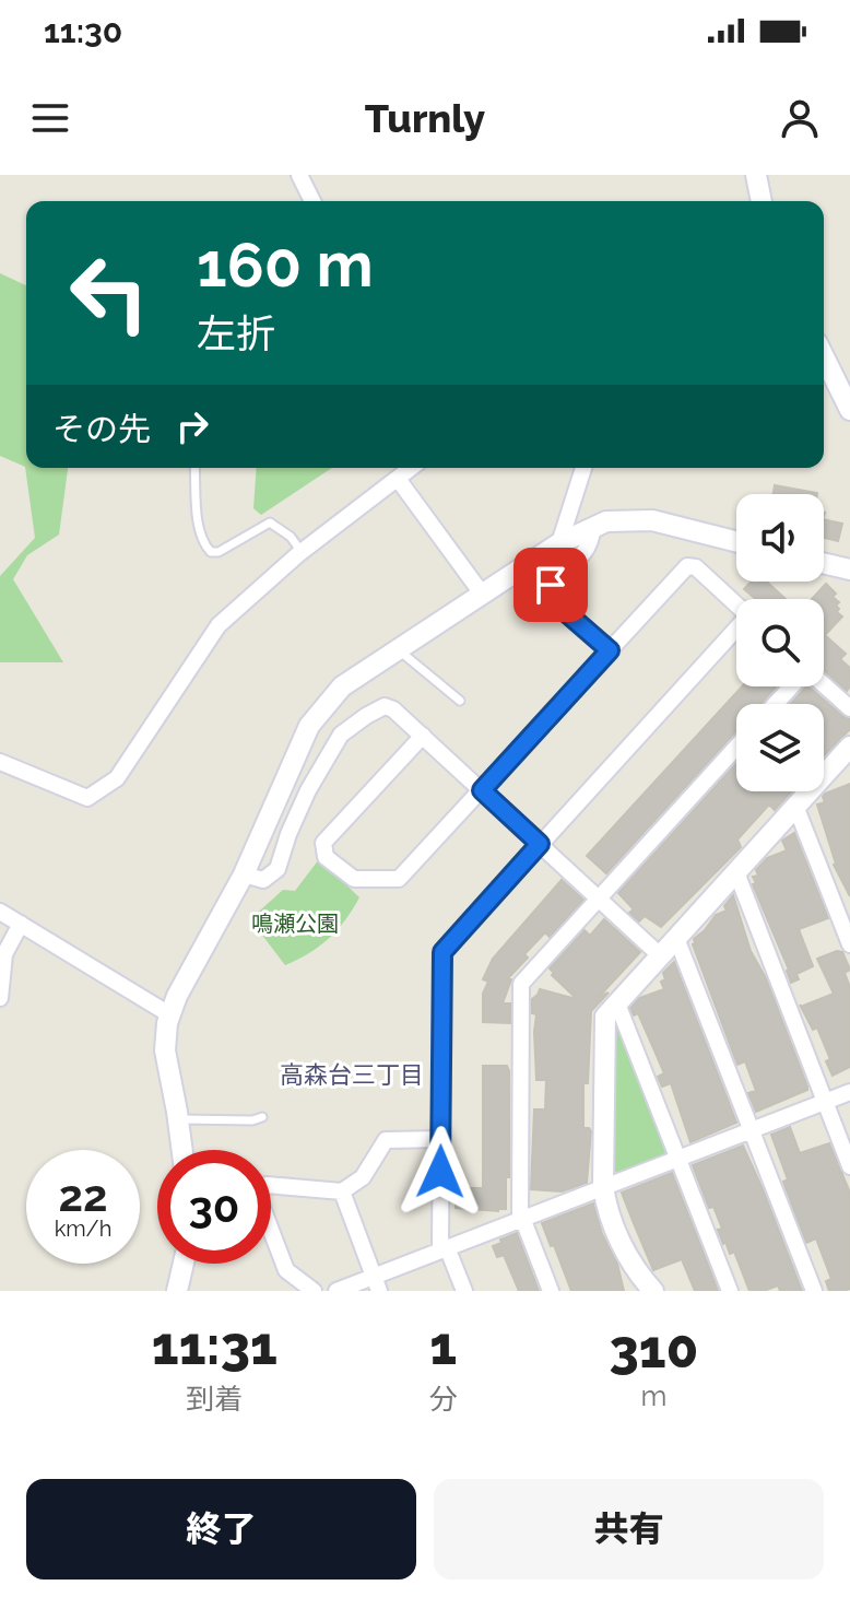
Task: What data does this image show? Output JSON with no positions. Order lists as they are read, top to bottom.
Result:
{
  "districts": ["高森台三丁目"],
  "parks": ["鳴瀬公園"],
  "page": {
    "status": "11:30",
    "header": "Turnly",
    "turn": ["160 m", "左折"],
    "then": "その先",
    "speed": "22 km/h",
    "limit": "30",
    "eta": [
      "11:31",
      "到着",
      "1",
      "分",
      "310",
      "m"
    ],
    "buttons": ["終了", "共有"]
  }
}
